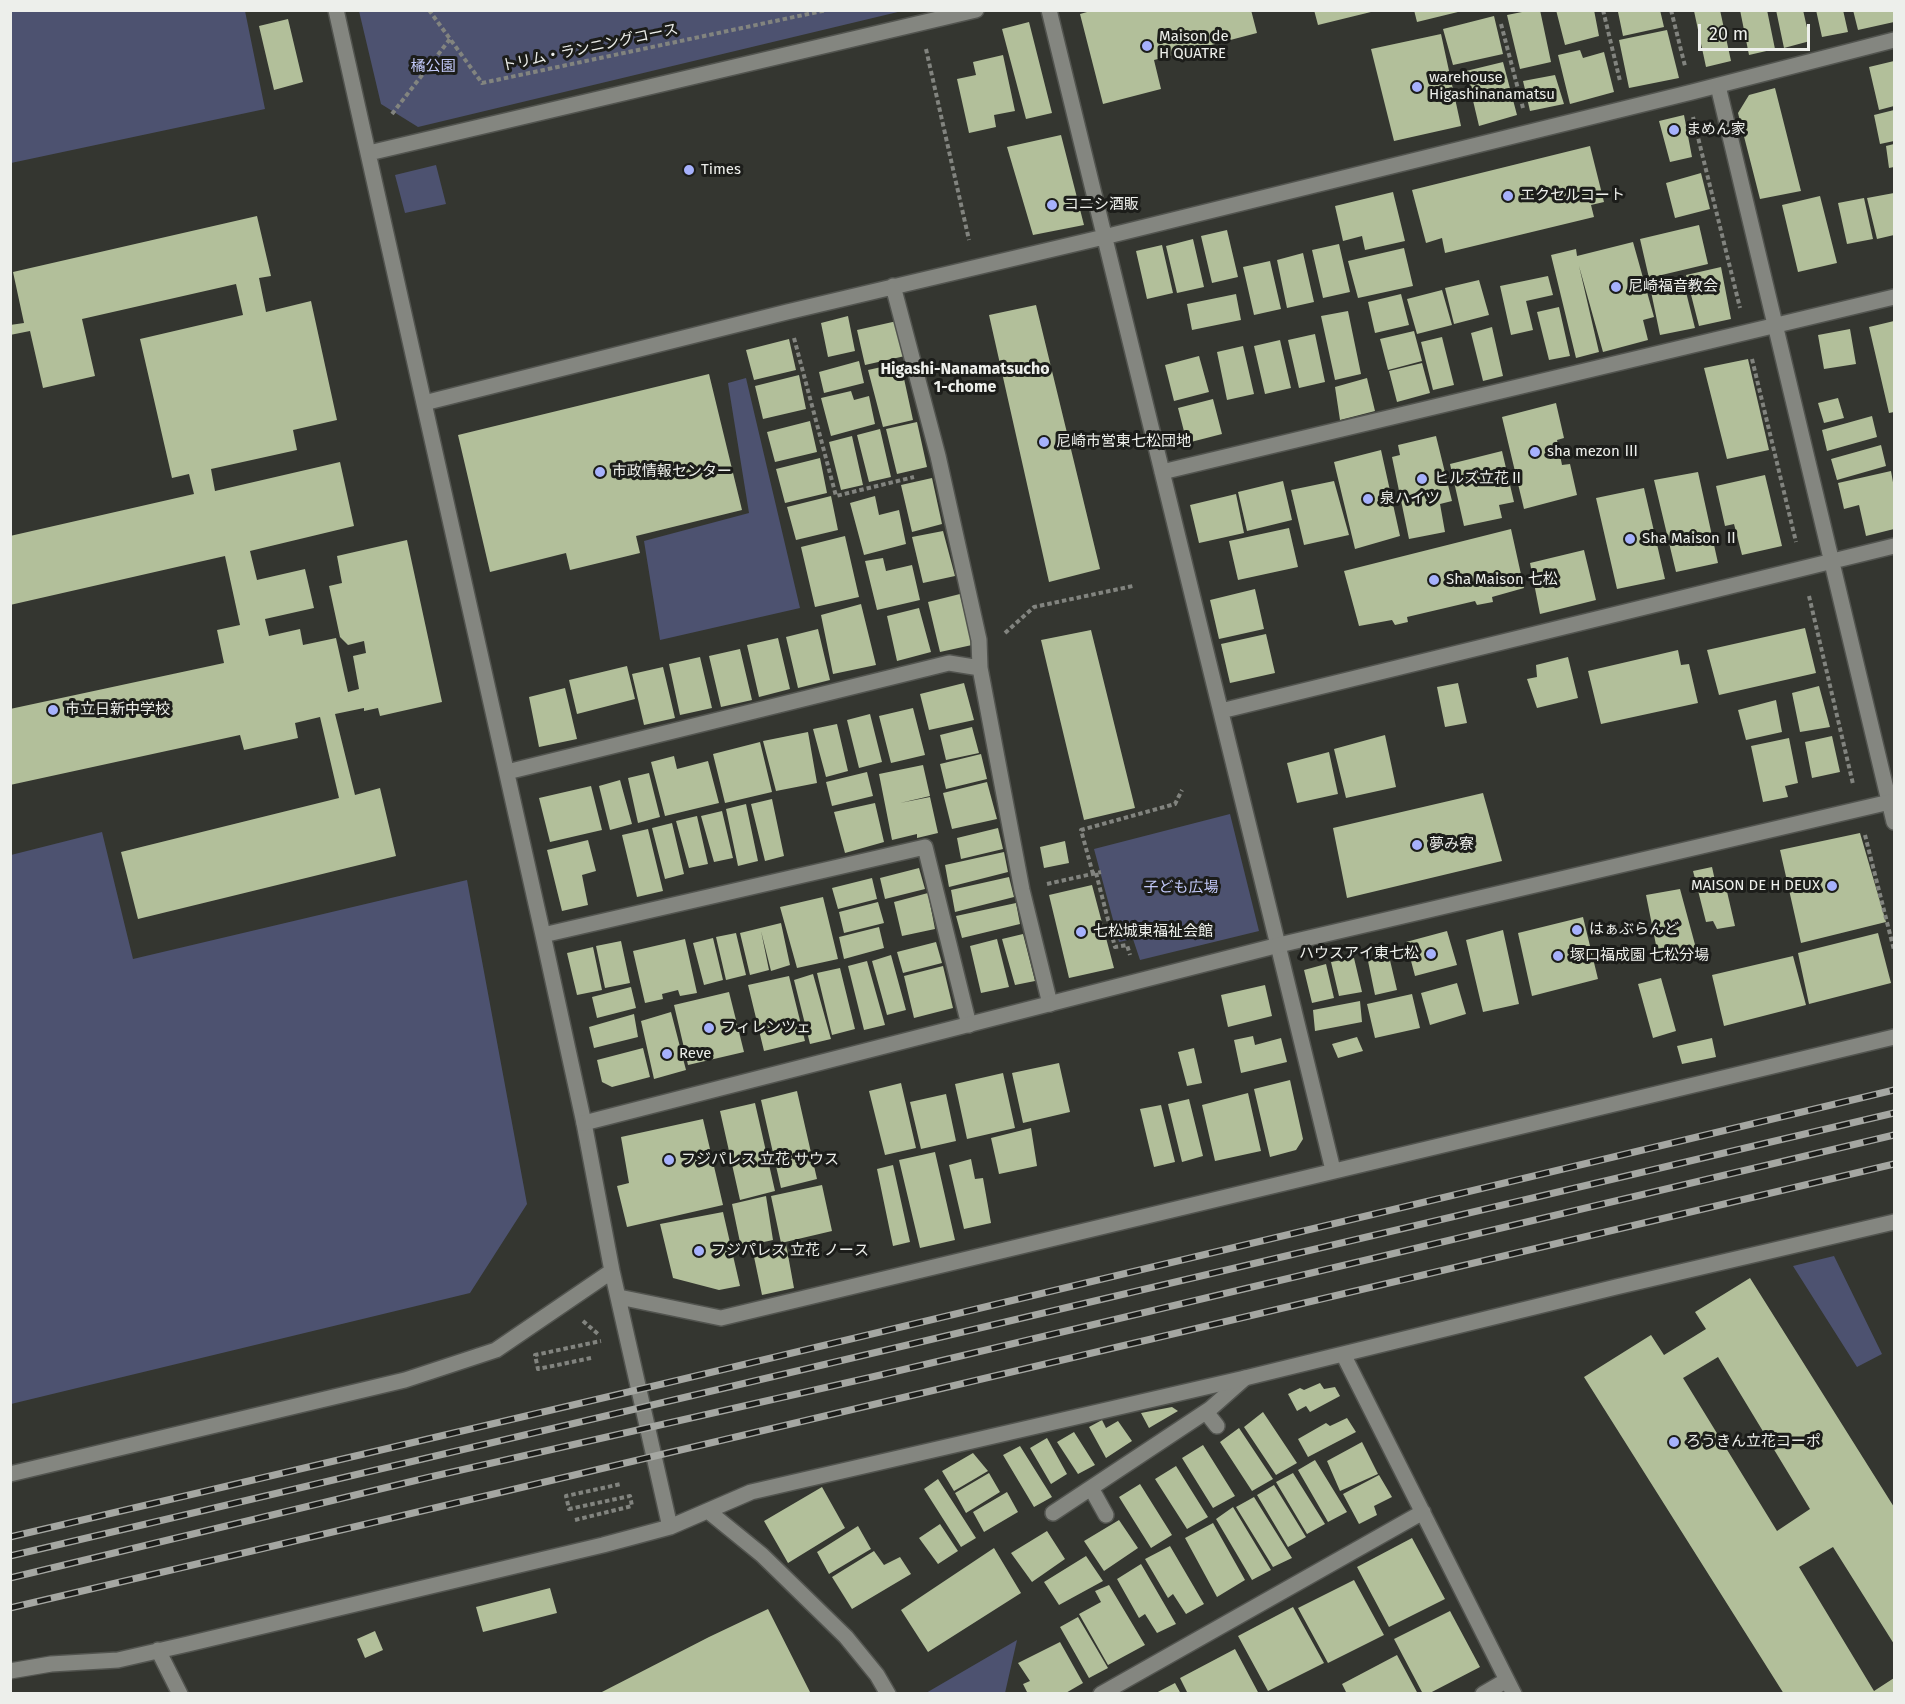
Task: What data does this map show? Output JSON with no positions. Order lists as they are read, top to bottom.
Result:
{
  "streets": {
    "path": ["トリム・ランニングコース"]
  },
  "districts": ["Higashi-Nanamatsucho 1-chome"],
  "parks": ["橘公園", "子ども広場"],
  "places": [
    "Maison de H QUATRE",
    "warehouse Higashinanamatsu",
    "まめん家",
    "Times",
    "エクセルコート",
    "コニシ酒販",
    "尼崎福音教会",
    "尼崎市営東七松団地",
    "sha mezon Ⅲ",
    "市政情報センター",
    "ヒルズ立花Ⅱ",
    "泉ハイツ",
    "Sha Maison Ⅱ",
    "Sha Maison 七松",
    "市立日新中学校",
    "夢み寮",
    "MAISON DE H DEUX",
    "はぁぶらんど",
    "七松城東福祉会館",
    "ハウスアイ東七松",
    "塚口福成園 七松分場",
    "フィレンツェ",
    "Reve",
    "フジパレス 立花 サウス",
    "フジパレス 立花 ノース",
    "ろうきん立花コーポ"
  ],
  "scale_bar": "20 m"
}
